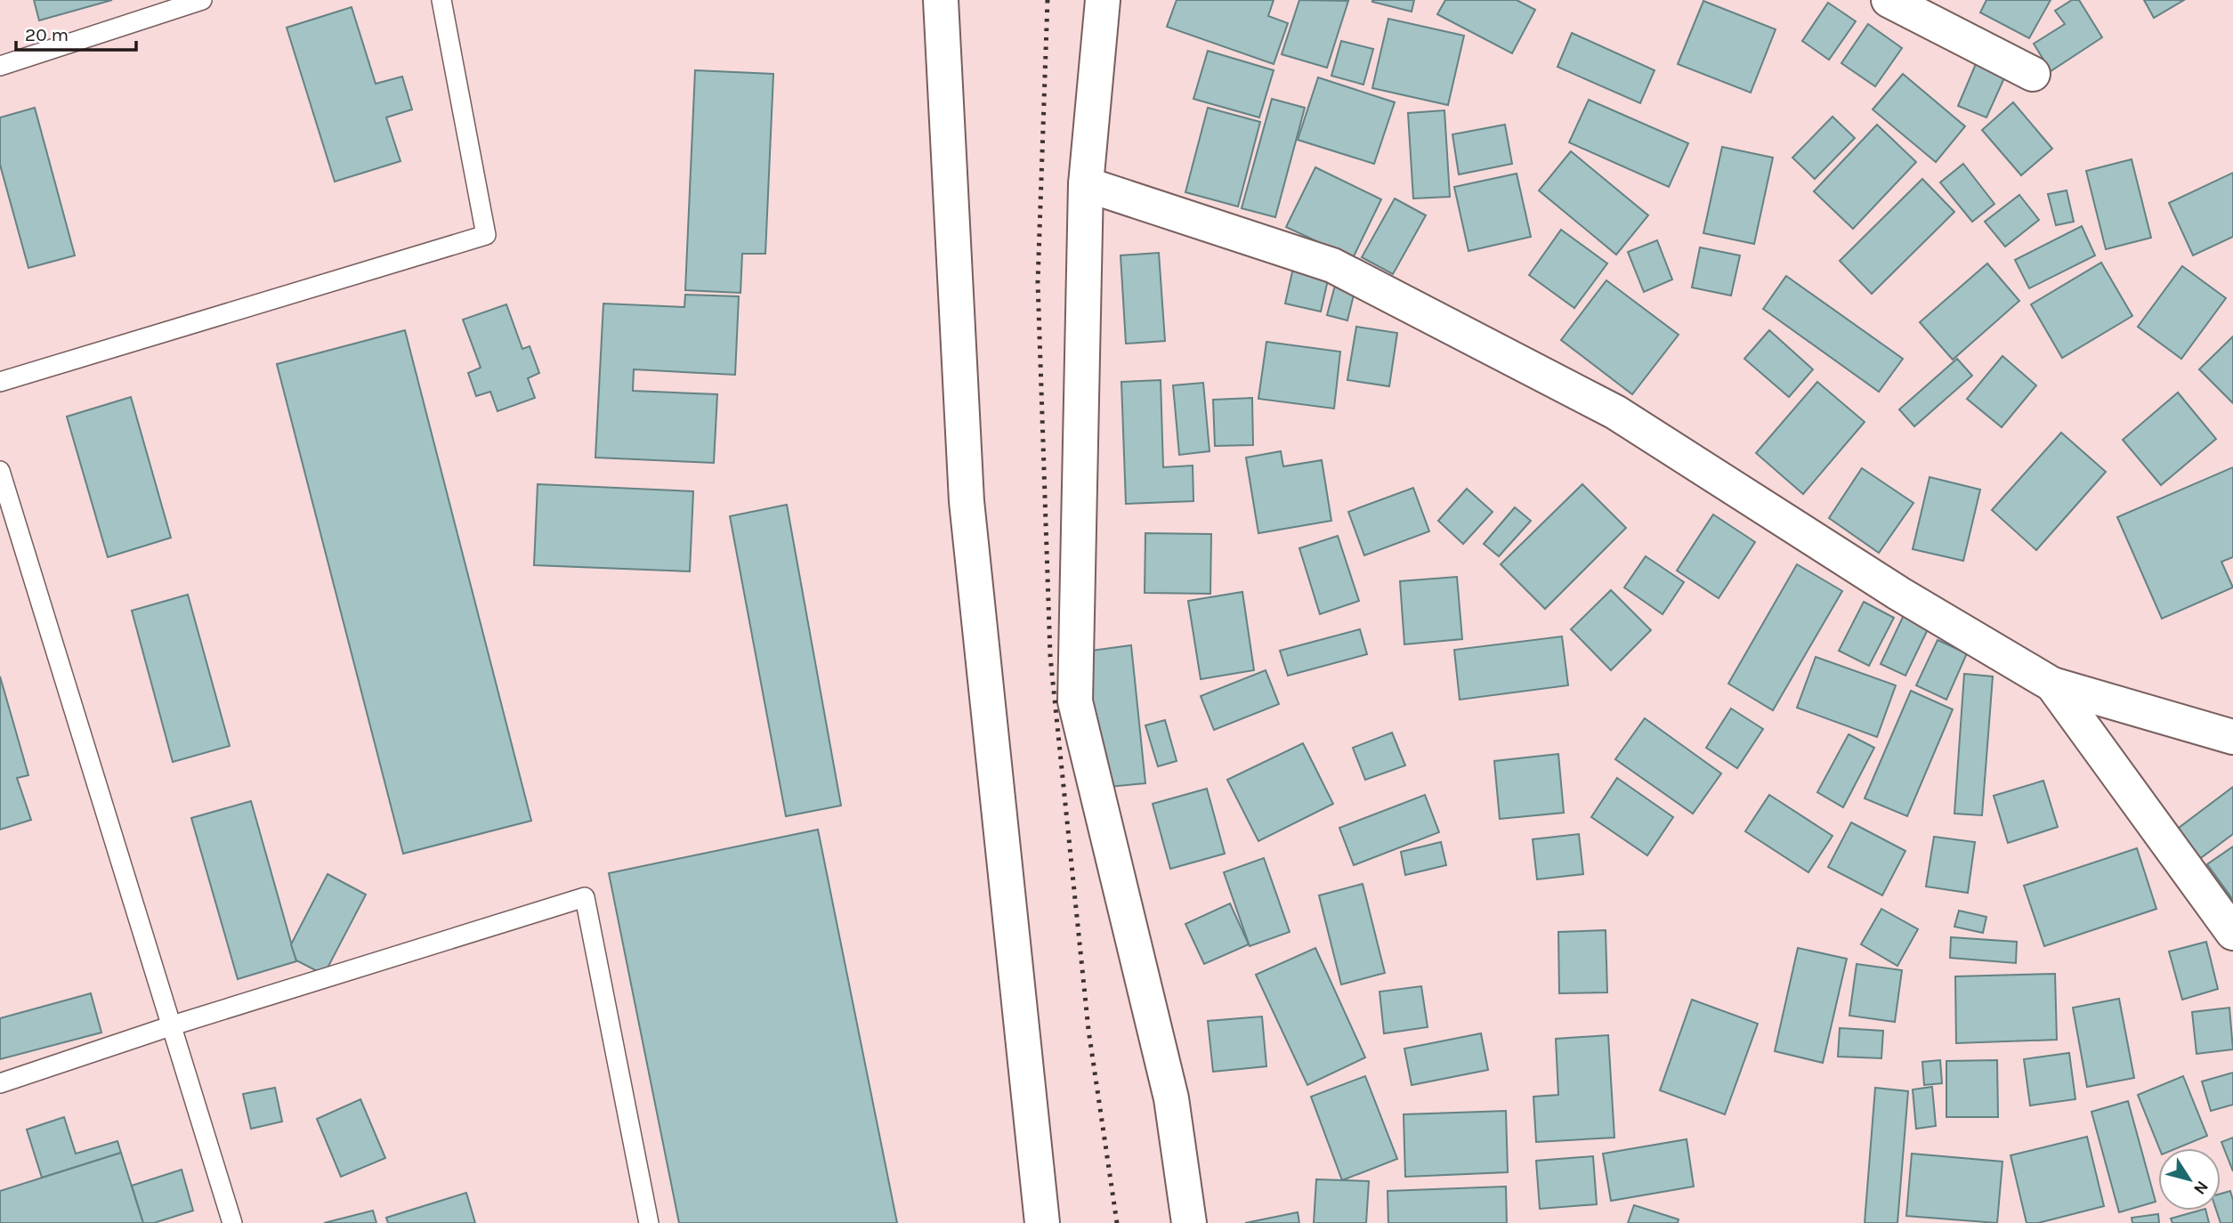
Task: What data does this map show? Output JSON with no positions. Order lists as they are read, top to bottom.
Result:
{
  "scale_bar": "20 m",
  "north": "bottom right"
}
